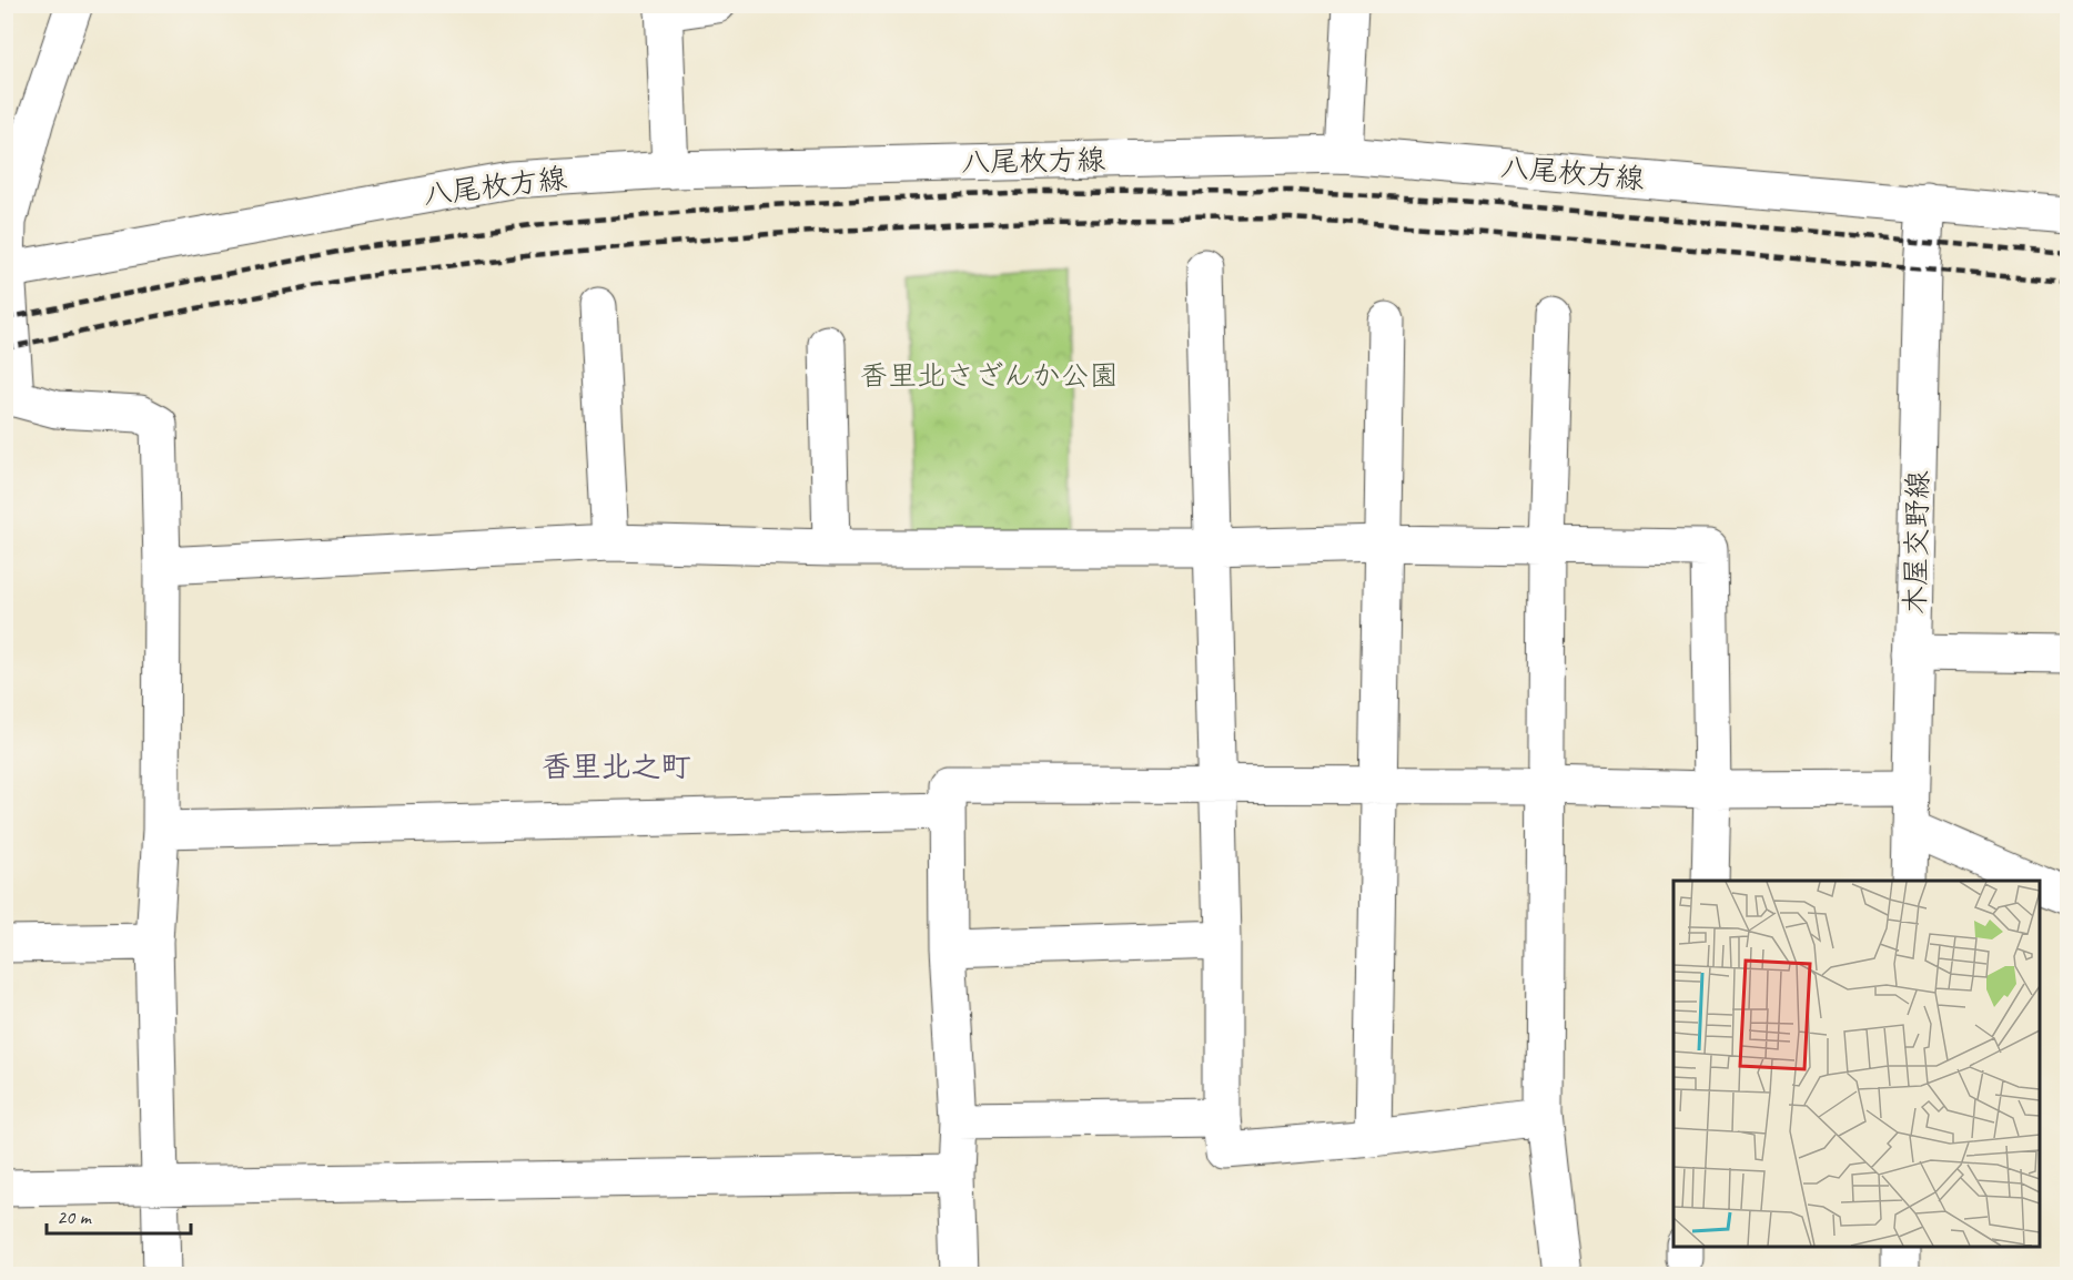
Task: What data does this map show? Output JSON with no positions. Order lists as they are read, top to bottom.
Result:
{
  "streets": {
    "street": ["八尾枚方線", "木屋交野線"]
  },
  "crossings": [
    ["八尾枚方線", "木屋交野線"]
  ],
  "districts": ["香里北之町"],
  "parks": ["香里北さざんか公園"],
  "scale_bar": "20 m"
}
